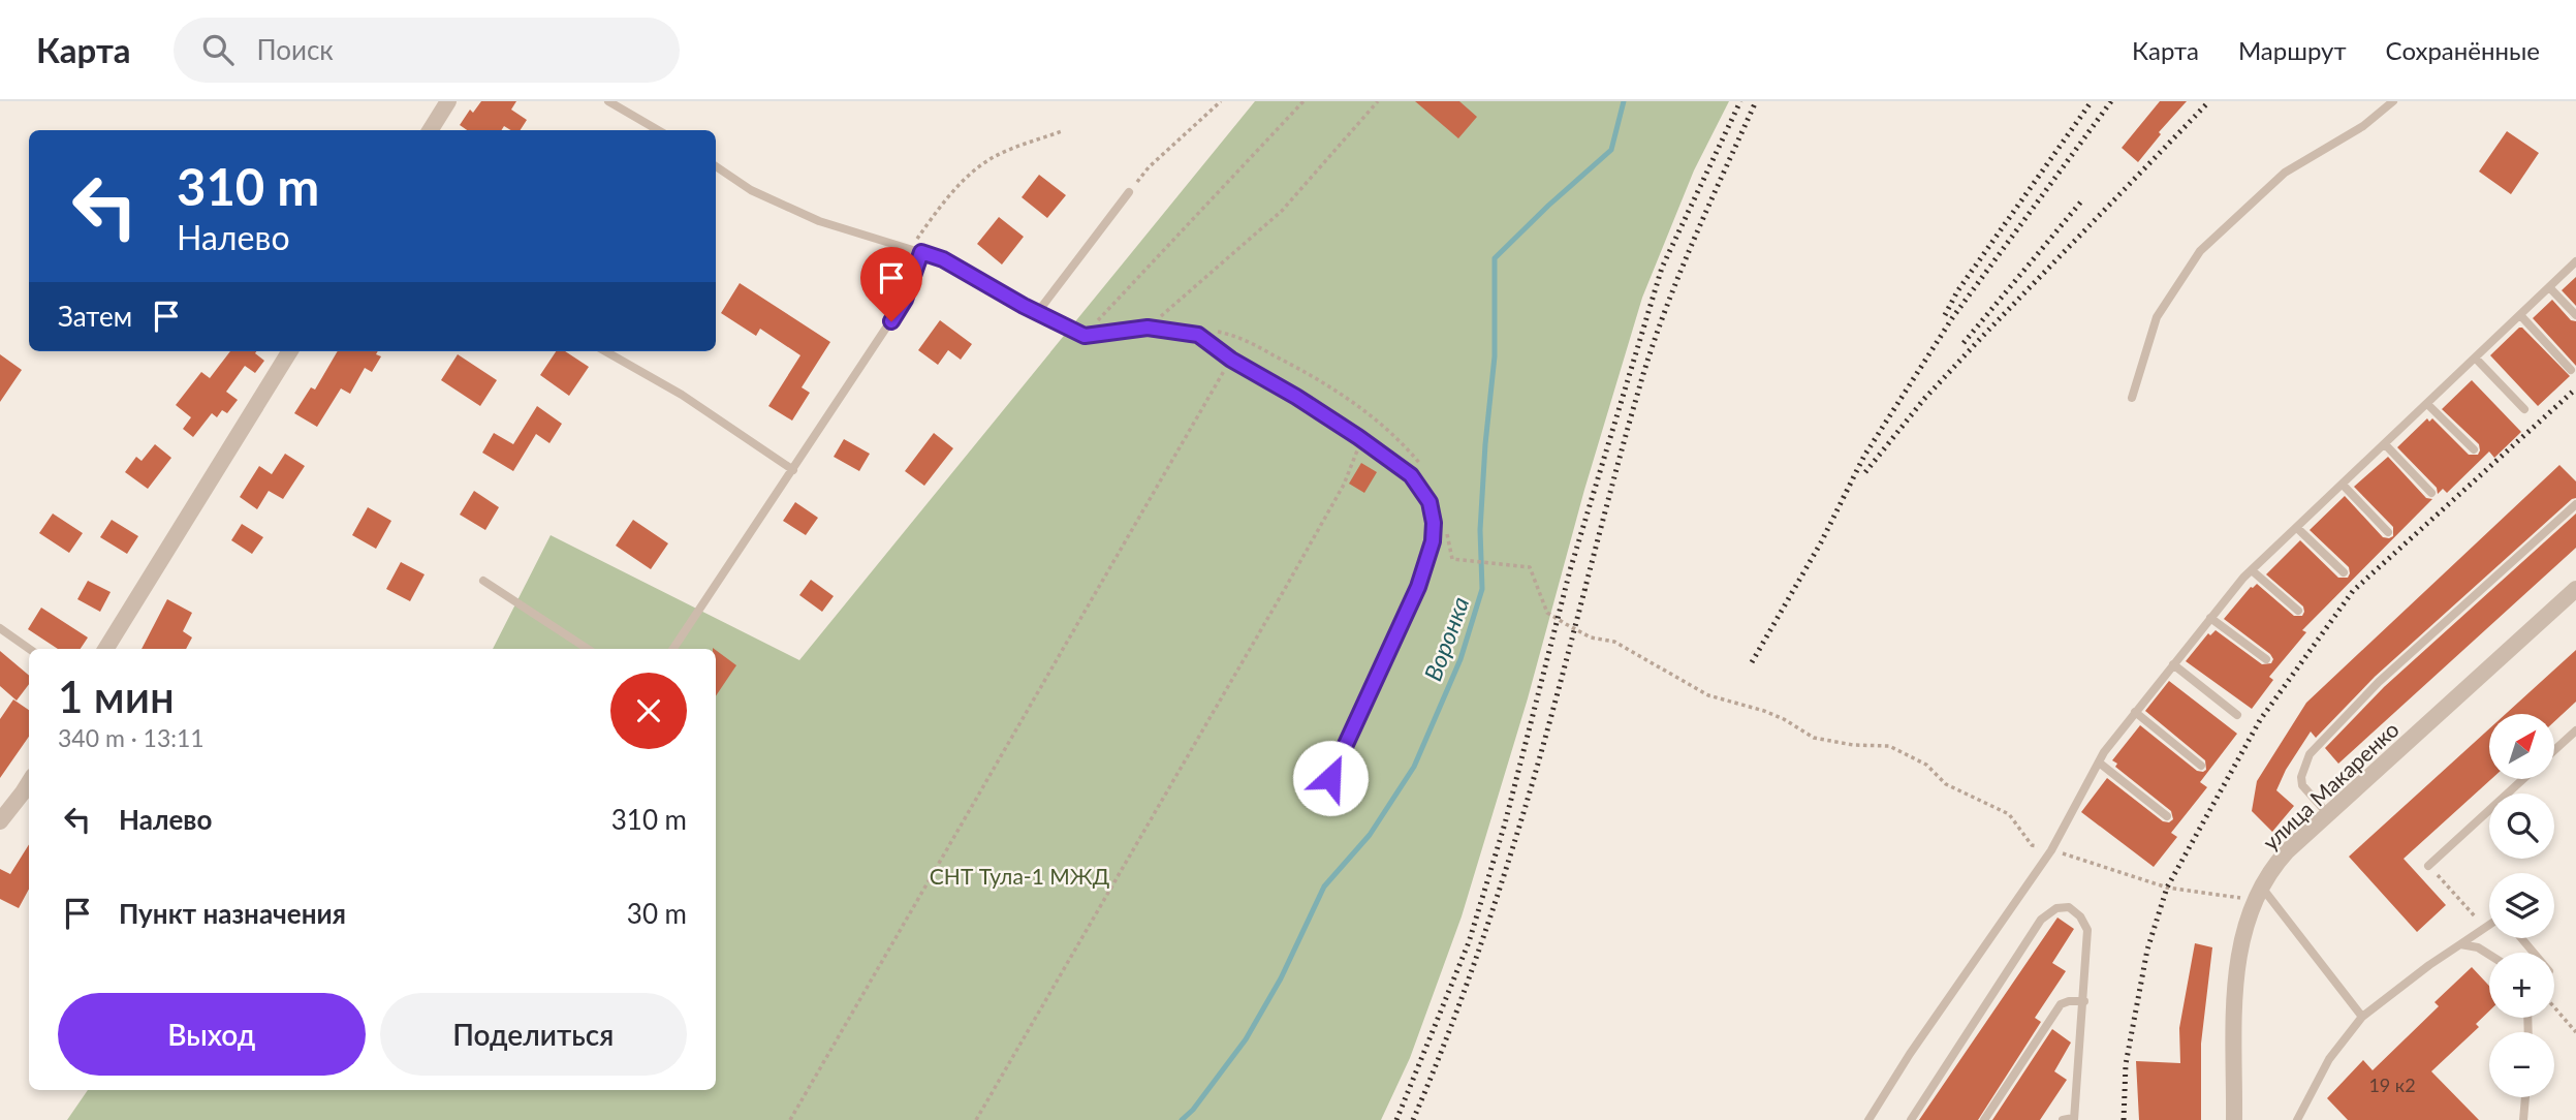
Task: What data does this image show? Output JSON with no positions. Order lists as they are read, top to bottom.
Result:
{
  "streets": {
    "street": ["улица Макаренко"]
  },
  "water": ["Воронка"],
  "parks": ["СНТ Тула-1 МЖД"],
  "house_numbers": ["19 к2"],
  "north": "top right",
  "page": {
    "header": "Карта",
    "search": "Поиск",
    "nav": ["Карта", "Маршрут", "Сохранённые"],
    "turn": ["310 m", "Налево"],
    "then": "Затем",
    "heading": ["1 мин", "340 m · 13:11"],
    "map_buttons": ["+", "−"],
    "list": [
      {
        "name": "Налево",
        "value": "310 m"
      },
      {
        "name": "Пункт назначения",
        "value": "30 m"
      }
    ],
    "buttons": ["Выход", "Поделиться"]
  }
}
